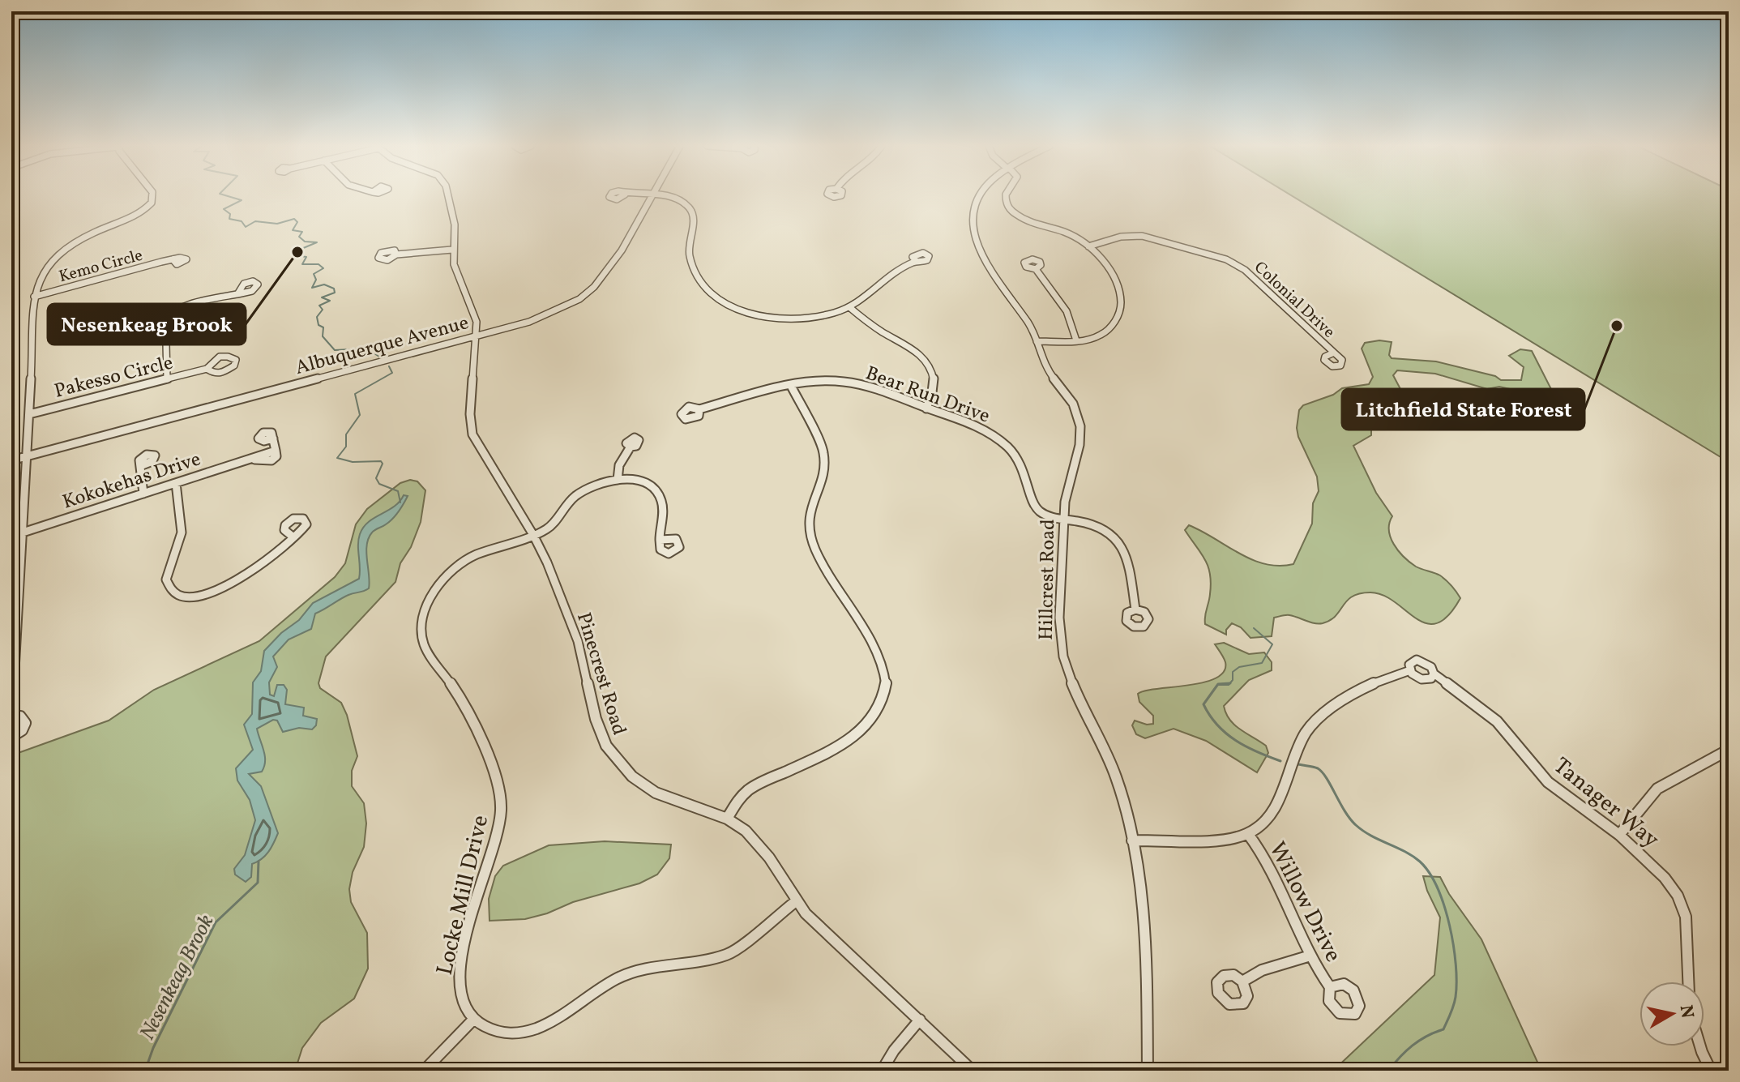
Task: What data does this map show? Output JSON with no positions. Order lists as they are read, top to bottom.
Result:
{
  "streets": {
    "street": [
      "Kemo Circle",
      "Colonial Drive",
      "Albuquerque Avenue",
      "Pakesso Circle",
      "Bear Run Drive",
      "Kokokehas Drive",
      "Hillcrest Road",
      "Pinecrest Road",
      "Tanager Way",
      "Locke Mill Drive",
      "Willow Drive"
    ]
  },
  "crossings": [
    ["Albuquerque Avenue", "Pinecrest Road"],
    ["Bear Run Drive", "Hillcrest Road"],
    ["Pinecrest Road", "Locke Mill Drive"]
  ],
  "water": ["Nesenkeag Brook"],
  "places": ["Nesenkeag Brook", "Litchfield State Forest"],
  "north": "right"
}
